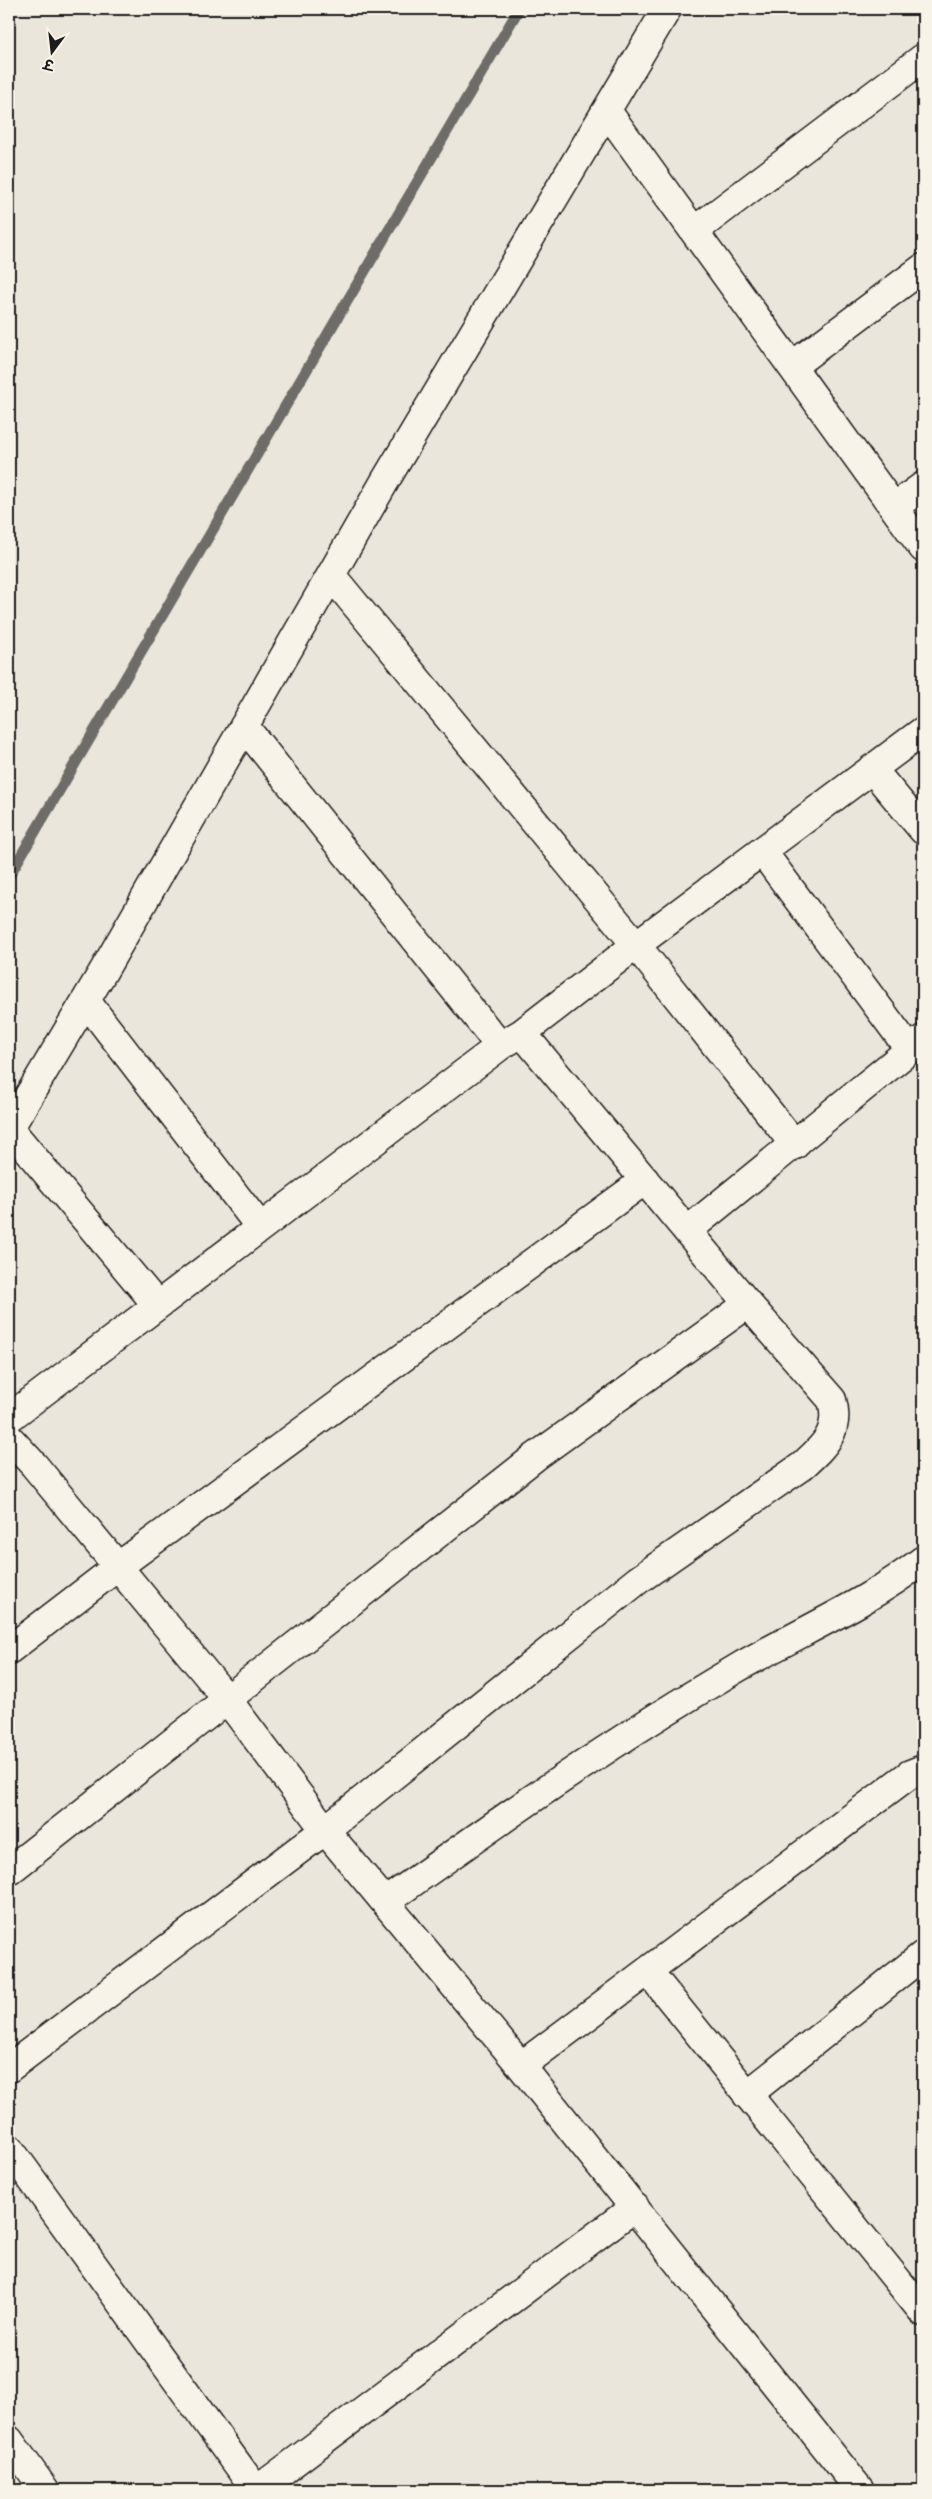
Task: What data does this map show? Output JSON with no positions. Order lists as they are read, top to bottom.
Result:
{
  "north": "bottom"
}
